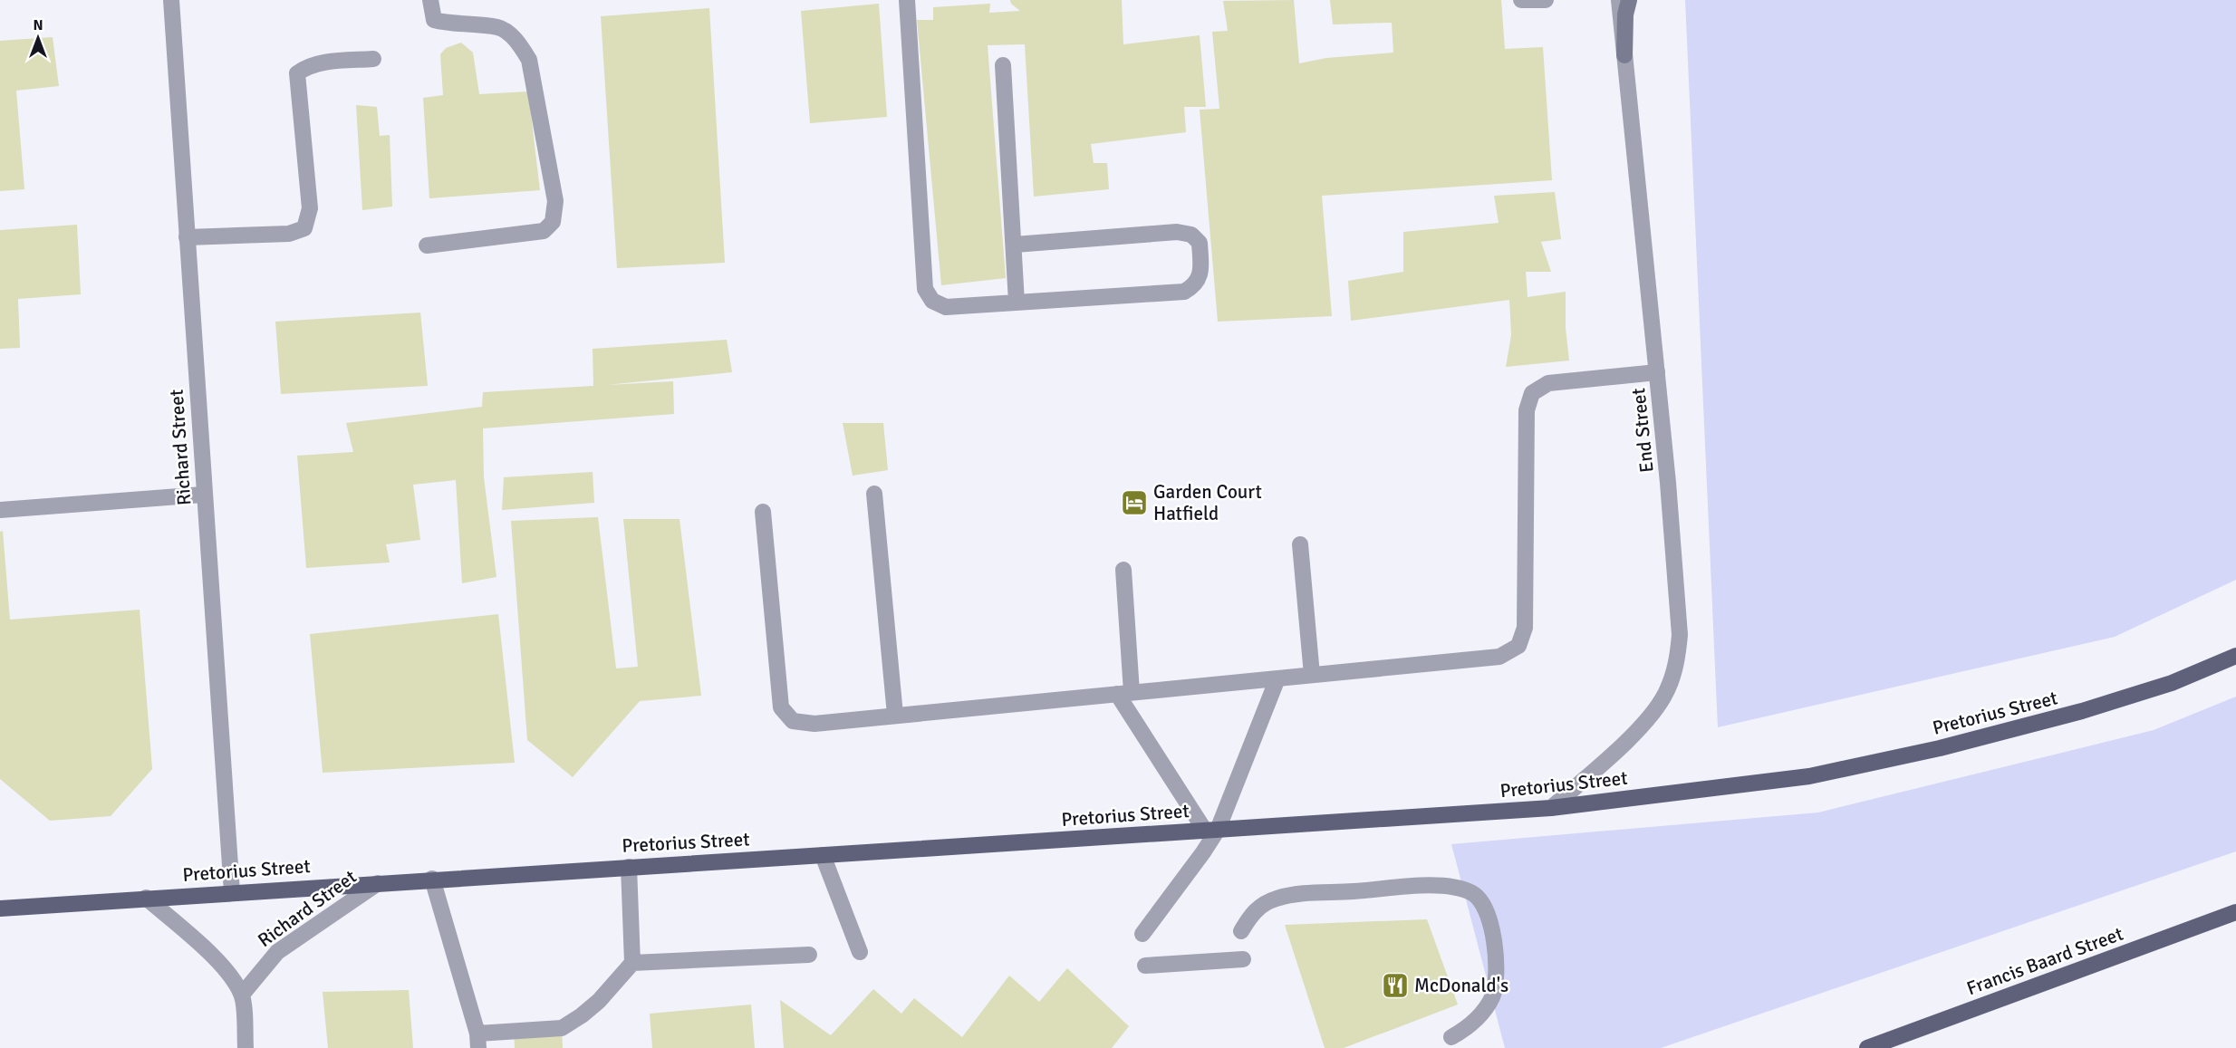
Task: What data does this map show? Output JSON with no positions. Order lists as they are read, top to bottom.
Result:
{
  "streets": {
    "main road": ["Pretorius Street", "Francis Baard Street"],
    "street": ["End Street", "Richard Street"]
  },
  "crossings": [
    ["End Street", "Pretorius Street"],
    ["Richard Street", "Pretorius Street"]
  ],
  "places": {
    "hotel": ["Garden Court Hatfield"],
    "restaurant": ["McDonald's"]
  },
  "north": "top"
}
